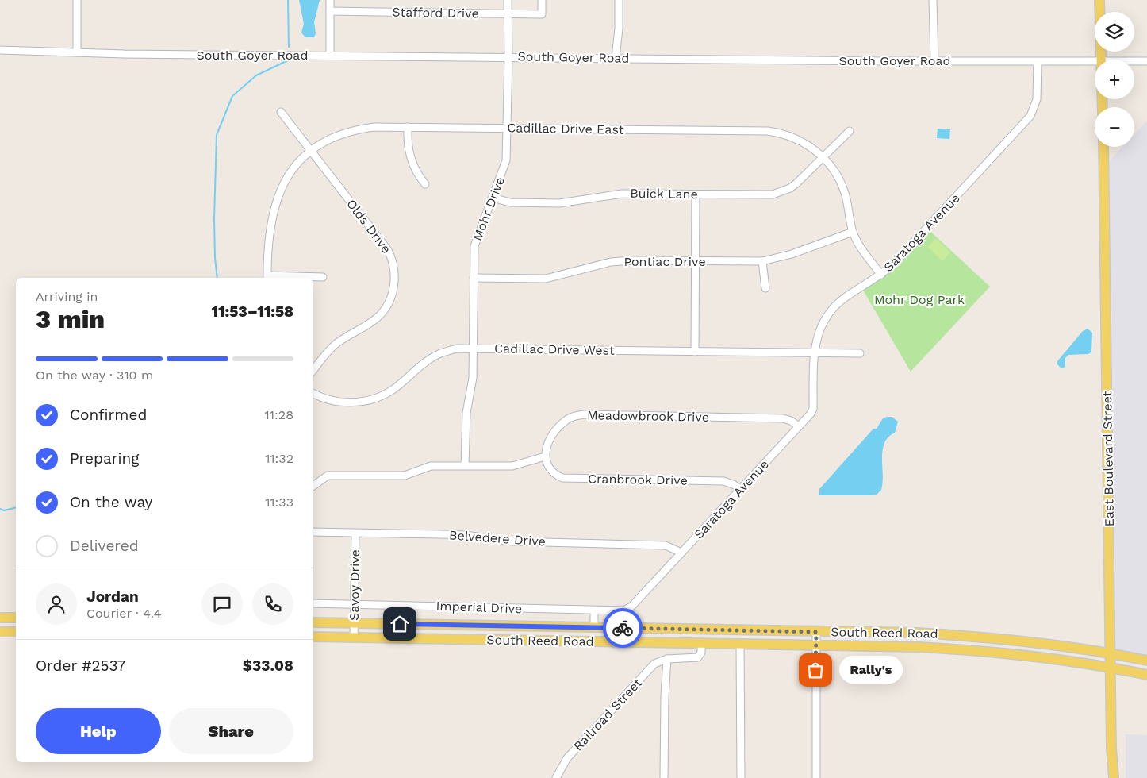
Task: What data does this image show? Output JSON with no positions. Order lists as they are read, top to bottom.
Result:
{
  "streets": {
    "main road": ["East Boulevard Street", "South Reed Road"],
    "street": [
      "Stafford Drive",
      "South Goyer Road",
      "Cadillac Drive East",
      "Buick Lane",
      "Mohr Drive",
      "Olds Drive",
      "Saratoga Avenue",
      "Pontiac Drive",
      "Cadillac Drive West",
      "Meadowbrook Drive",
      "Cranbrook Drive",
      "Belvedere Drive",
      "Savoy Drive",
      "Imperial Drive",
      "Railroad Street"
    ]
  },
  "crossings": [
    ["Stafford Drive", "Mohr Drive"],
    ["South Goyer Road", "Mohr Drive"],
    ["South Goyer Road", "Saratoga Avenue"],
    ["Cadillac Drive East", "Buick Lane"],
    ["Cadillac Drive East", "Mohr Drive"],
    ["Cadillac Drive East", "Olds Drive"],
    ["Cadillac Drive East", "Saratoga Avenue"],
    ["Cadillac Drive East", "Pontiac Drive"],
    ["Buick Lane", "Mohr Drive"],
    ["Mohr Drive", "Pontiac Drive"],
    ["Mohr Drive", "Cadillac Drive West"],
    ["Saratoga Avenue", "Cadillac Drive West"],
    ["Saratoga Avenue", "Meadowbrook Drive"],
    ["Saratoga Avenue", "Cranbrook Drive"],
    ["Saratoga Avenue", "Belvedere Drive"],
    ["Saratoga Avenue", "Imperial Drive"],
    ["Meadowbrook Drive", "Cranbrook Drive"],
    ["East Boulevard Street", "South Reed Road"],
    ["Belvedere Drive", "Savoy Drive"],
    ["Savoy Drive", "Imperial Drive"],
    ["Savoy Drive", "South Reed Road"]
  ],
  "parks": ["Mohr Dog Park"],
  "places": ["Rally's"],
  "page": {
    "map_buttons": ["+", "−"],
    "heading": ["3 min", "Arriving in", "11:53–11:58"],
    "panel": [
      "Jordan",
      "Courier · 4.4",
      "Order #2537",
      "$33.08"
    ],
    "bar": "On the way · 310 m",
    "list": [
      ["Confirmed", "11:28"],
      ["Preparing", "11:32"],
      ["On the way", "11:33"],
      "Delivered"
    ],
    "bubble": "Rally's",
    "buttons": ["Help", "Share"]
  }
}
